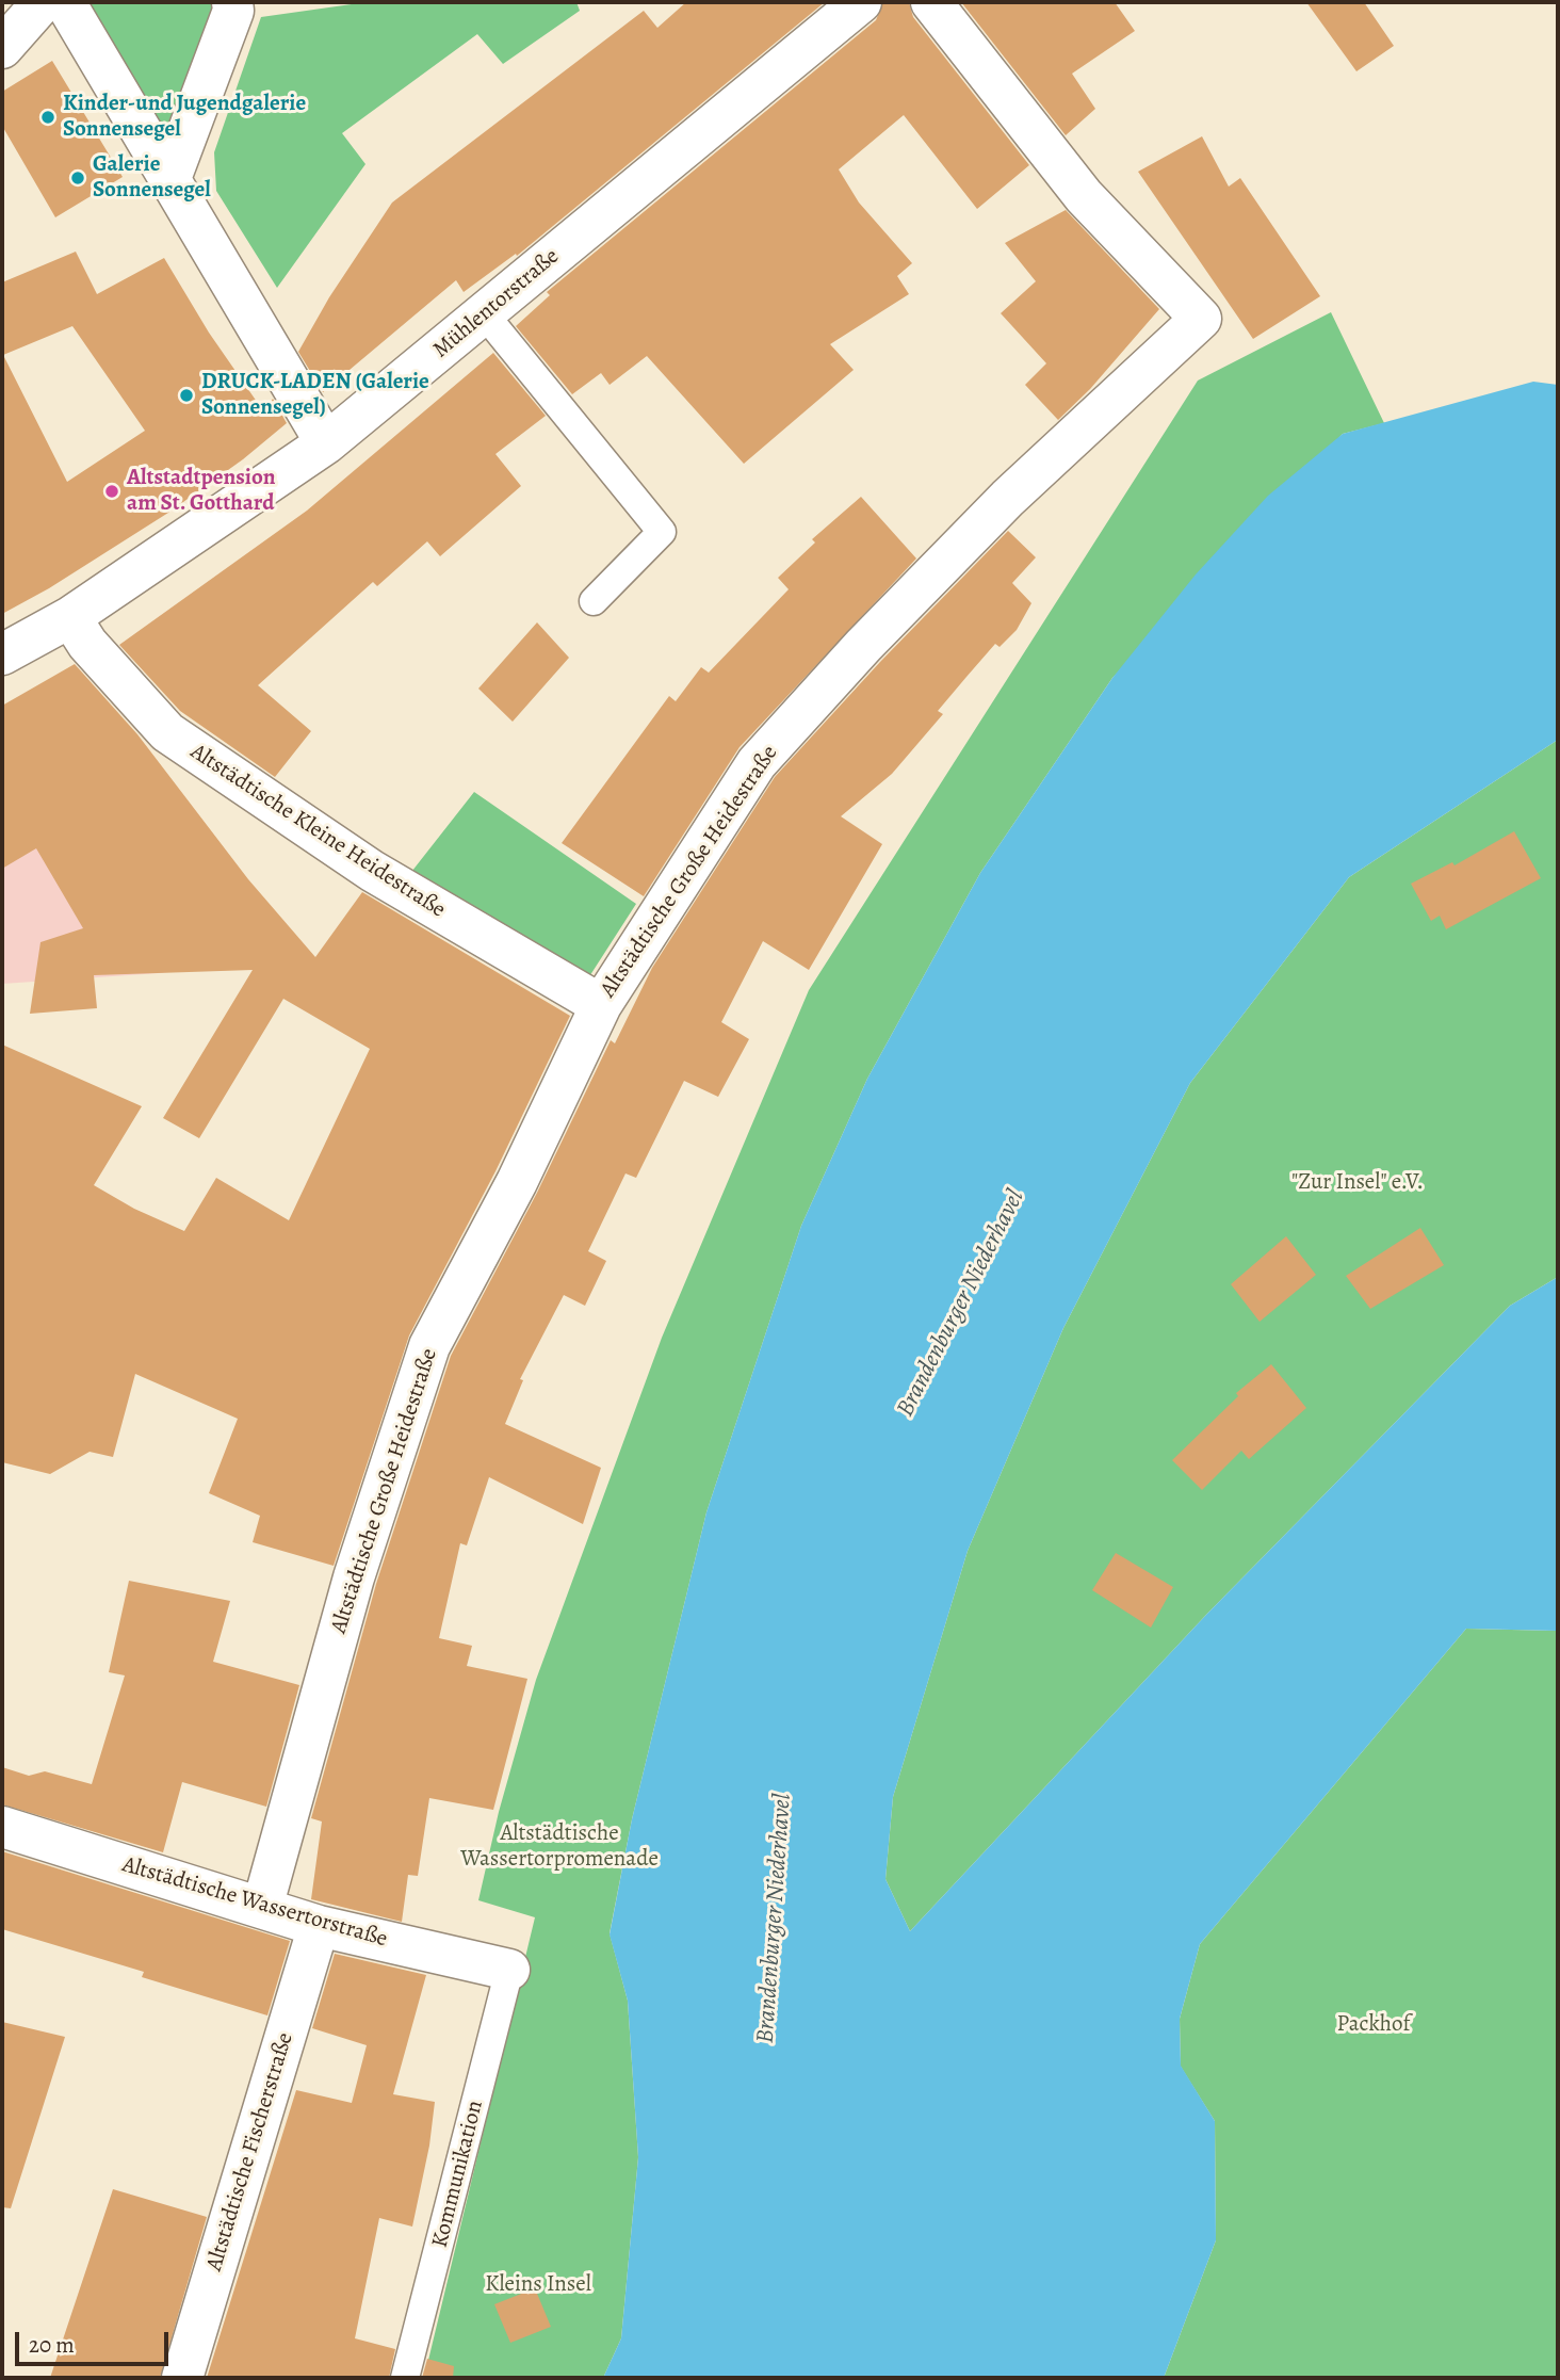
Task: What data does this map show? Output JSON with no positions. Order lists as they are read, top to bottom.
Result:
{
  "streets": {
    "street": [
      "Mühlentorstraße",
      "Altstädtische Kleine Heidestraße",
      "Altstädtische Große Heidestraße",
      "Altstädtische Wassertorstraße",
      "Altstädtische Fischerstraße"
    ],
    "lane": ["Kommunikation"]
  },
  "crossings": [
    ["Mühlentorstraße", "Altstädtische Kleine Heidestraße"],
    ["Altstädtische Kleine Heidestraße", "Altstädtische Große Heidestraße"],
    ["Altstädtische Große Heidestraße", "Altstädtische Wassertorstraße"],
    ["Altstädtische Wassertorstraße", "Altstädtische Fischerstraße"],
    ["Altstädtische Wassertorstraße", "Kommunikation"]
  ],
  "water": ["Brandenburger Niederhavel"],
  "parks": [
    "\"Zur Insel\" e.V.",
    "Altstädtische Wassertorpromenade",
    "Packhof",
    "Kleins Insel"
  ],
  "places": [
    "Kinder-und Jugendgalerie Sonnensegel",
    "Galerie Sonnensegel",
    "DRUCK-LADEN (Galerie Sonnensegel)",
    "Altstadtpension am St. Gotthard"
  ],
  "scale_bar": "20 m"
}
